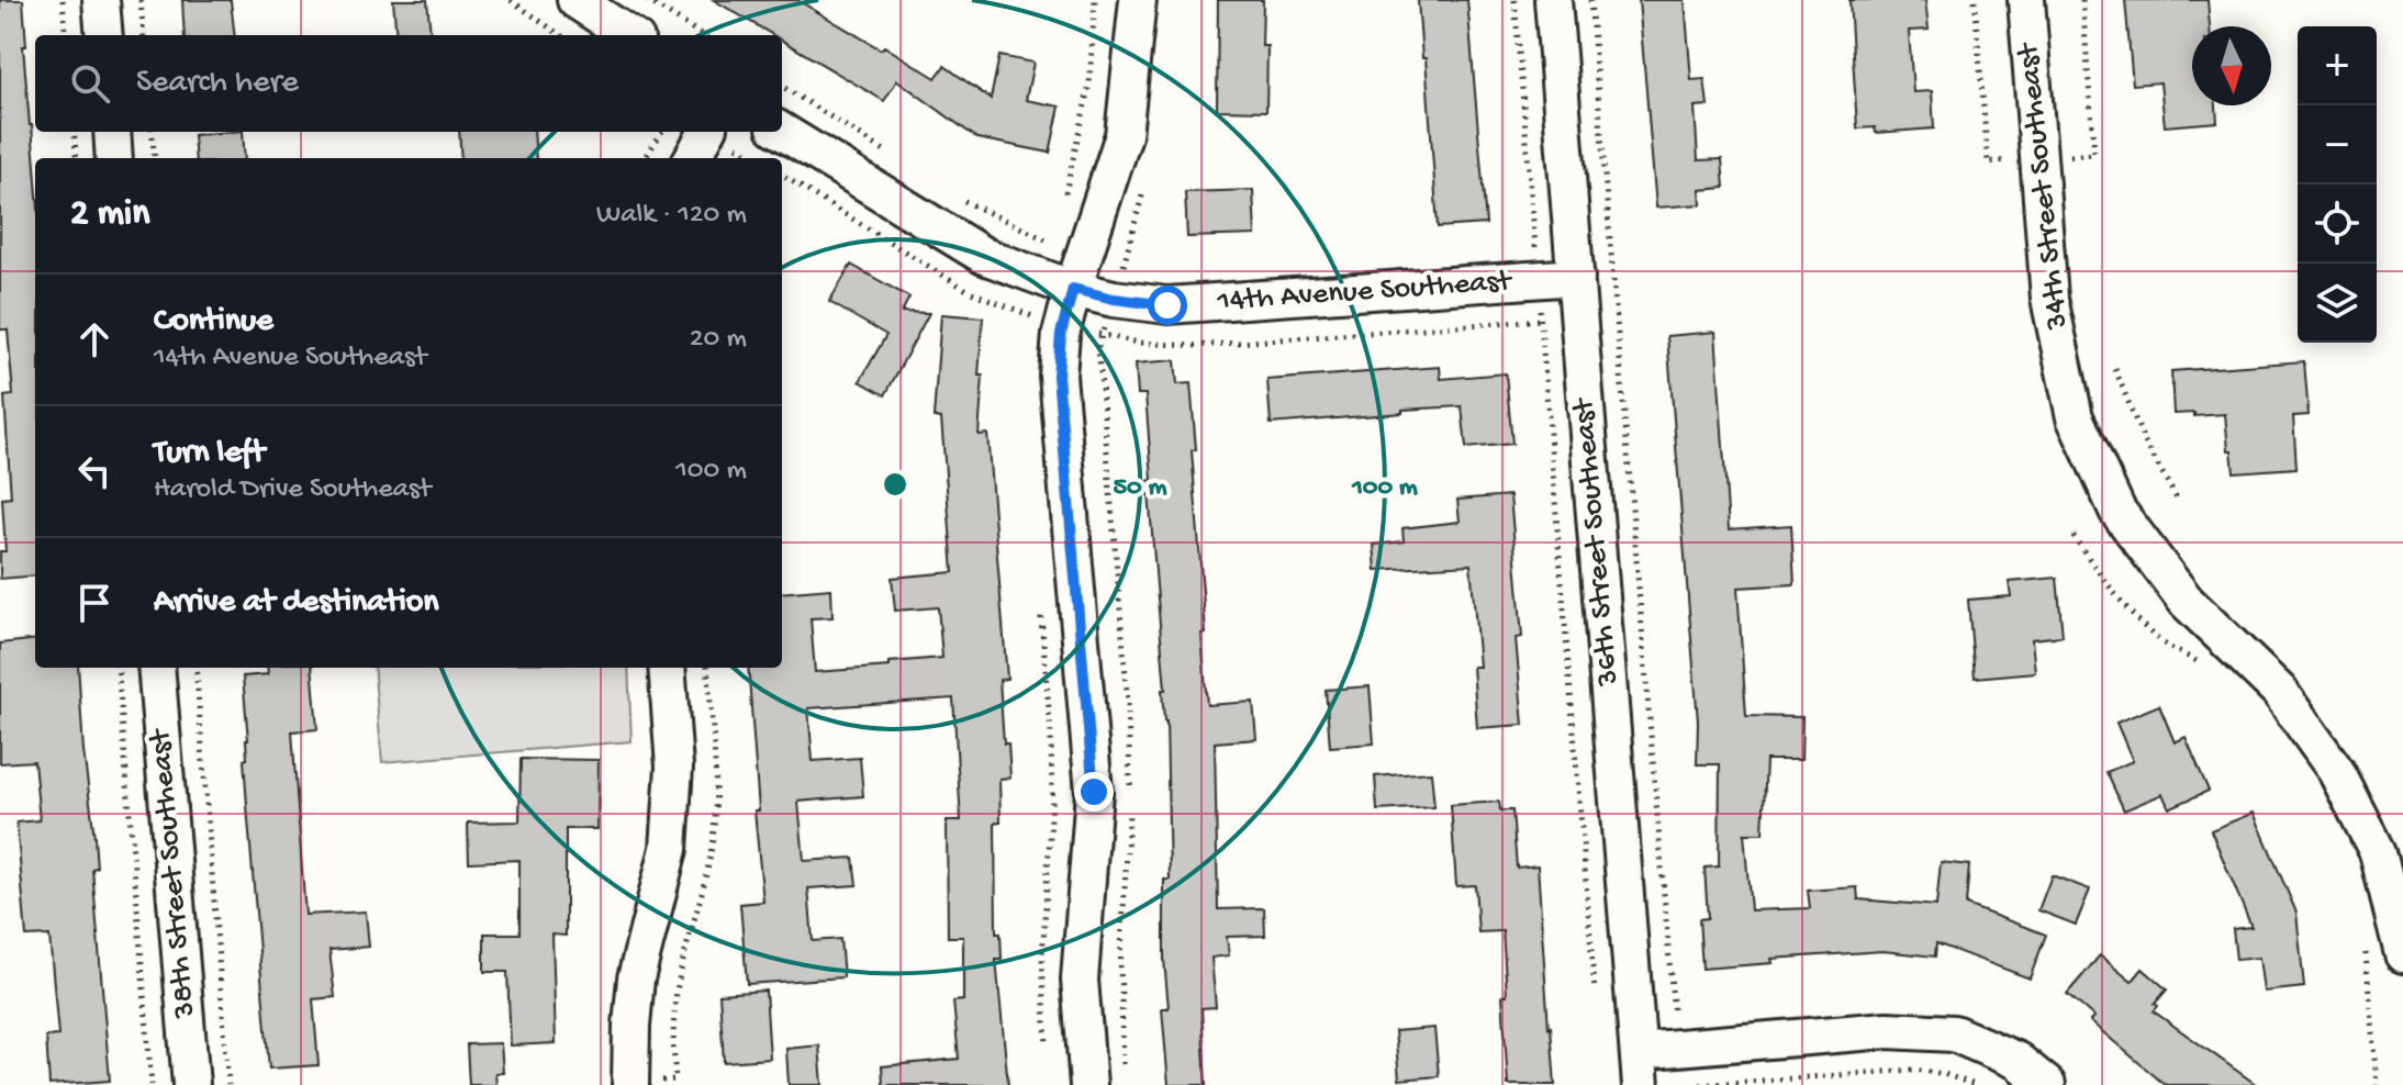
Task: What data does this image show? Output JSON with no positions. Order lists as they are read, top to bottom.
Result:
{
  "streets": {
    "street": [
      "34th Street Southeast",
      "14th Avenue Southeast",
      "36th Street Southeast",
      "38th Street Southeast"
    ]
  },
  "crossings": [
    ["14th Avenue Southeast", "36th Street Southeast"]
  ],
  "north": "bottom",
  "page": {
    "map_buttons": ["+", "−"],
    "search": "Search here",
    "heading": ["2 min", "Walk · 120 m"],
    "list": [
      ["Continue", "14th Avenue Southeast", "20 m"],
      ["Turn left", "Harold Drive Southeast", "100 m"],
      "Arrive at destination"
    ]
  },
  "rings": ["50 m", "100 m"]
}
